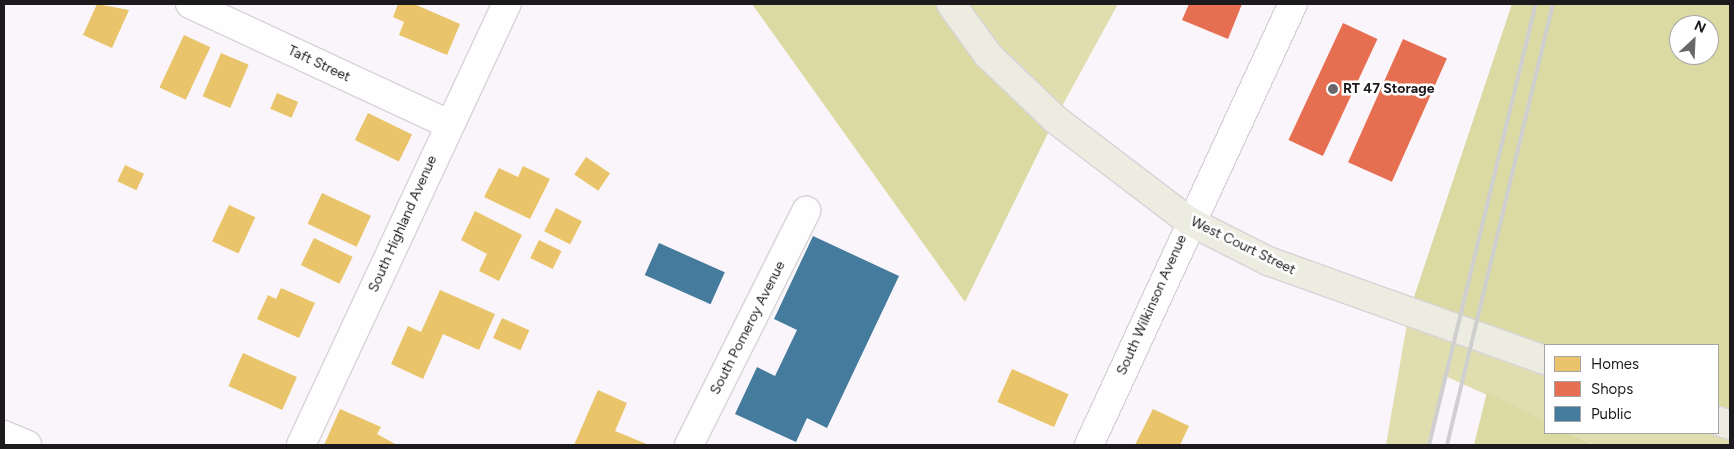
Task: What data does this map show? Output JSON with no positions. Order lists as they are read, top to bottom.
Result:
{
  "streets": {
    "main road": ["West Court Street"],
    "street": [
      "Taft Street",
      "South Highland Avenue",
      "South Wilkinson Avenue",
      "South Pomeroy Avenue"
    ]
  },
  "crossings": [
    ["Taft Street", "South Highland Avenue"],
    ["West Court Street", "South Wilkinson Avenue"]
  ],
  "places": ["RT 47 Storage"],
  "legend": ["Homes", "Shops", "Public"],
  "north": "top right"
}
